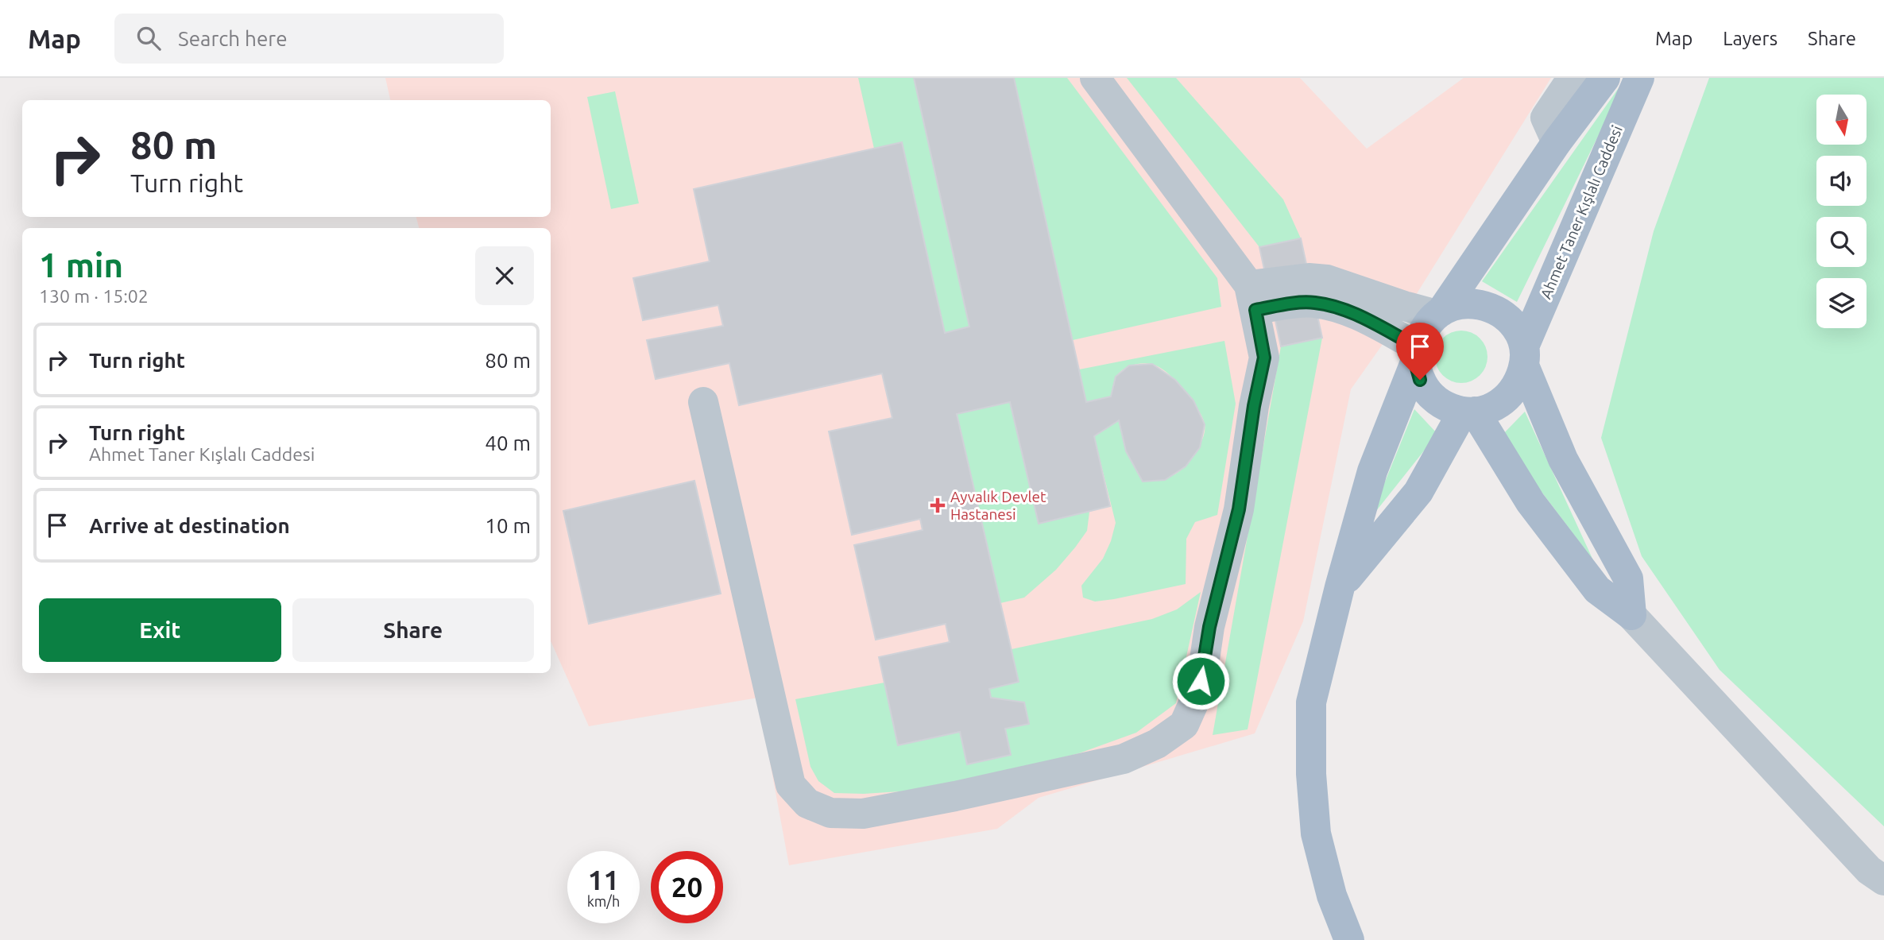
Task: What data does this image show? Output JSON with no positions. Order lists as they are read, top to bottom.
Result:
{
  "streets": {
    "main road": ["Ahmet Taner Kışlalı Caddesi"]
  },
  "places": {
    "health": ["Ayvalık Devlet Hastanesi"]
  },
  "north": "bottom",
  "page": {
    "header": "Map",
    "search": "Search here",
    "nav": ["Map", "Layers", "Share"],
    "turn": ["80 m", "Turn right"],
    "heading": ["1 min", "130 m · 15:02"],
    "list": [
      {
        "name": "Turn right",
        "value": "80 m"
      },
      {
        "name": "Turn right",
        "note": "Ahmet Taner Kışlalı Caddesi",
        "value": "40 m"
      },
      {
        "name": "Arrive at destination",
        "value": "10 m"
      }
    ],
    "buttons": ["Exit", "Share"],
    "speed": "11 km/h",
    "limit": "20"
  }
}
